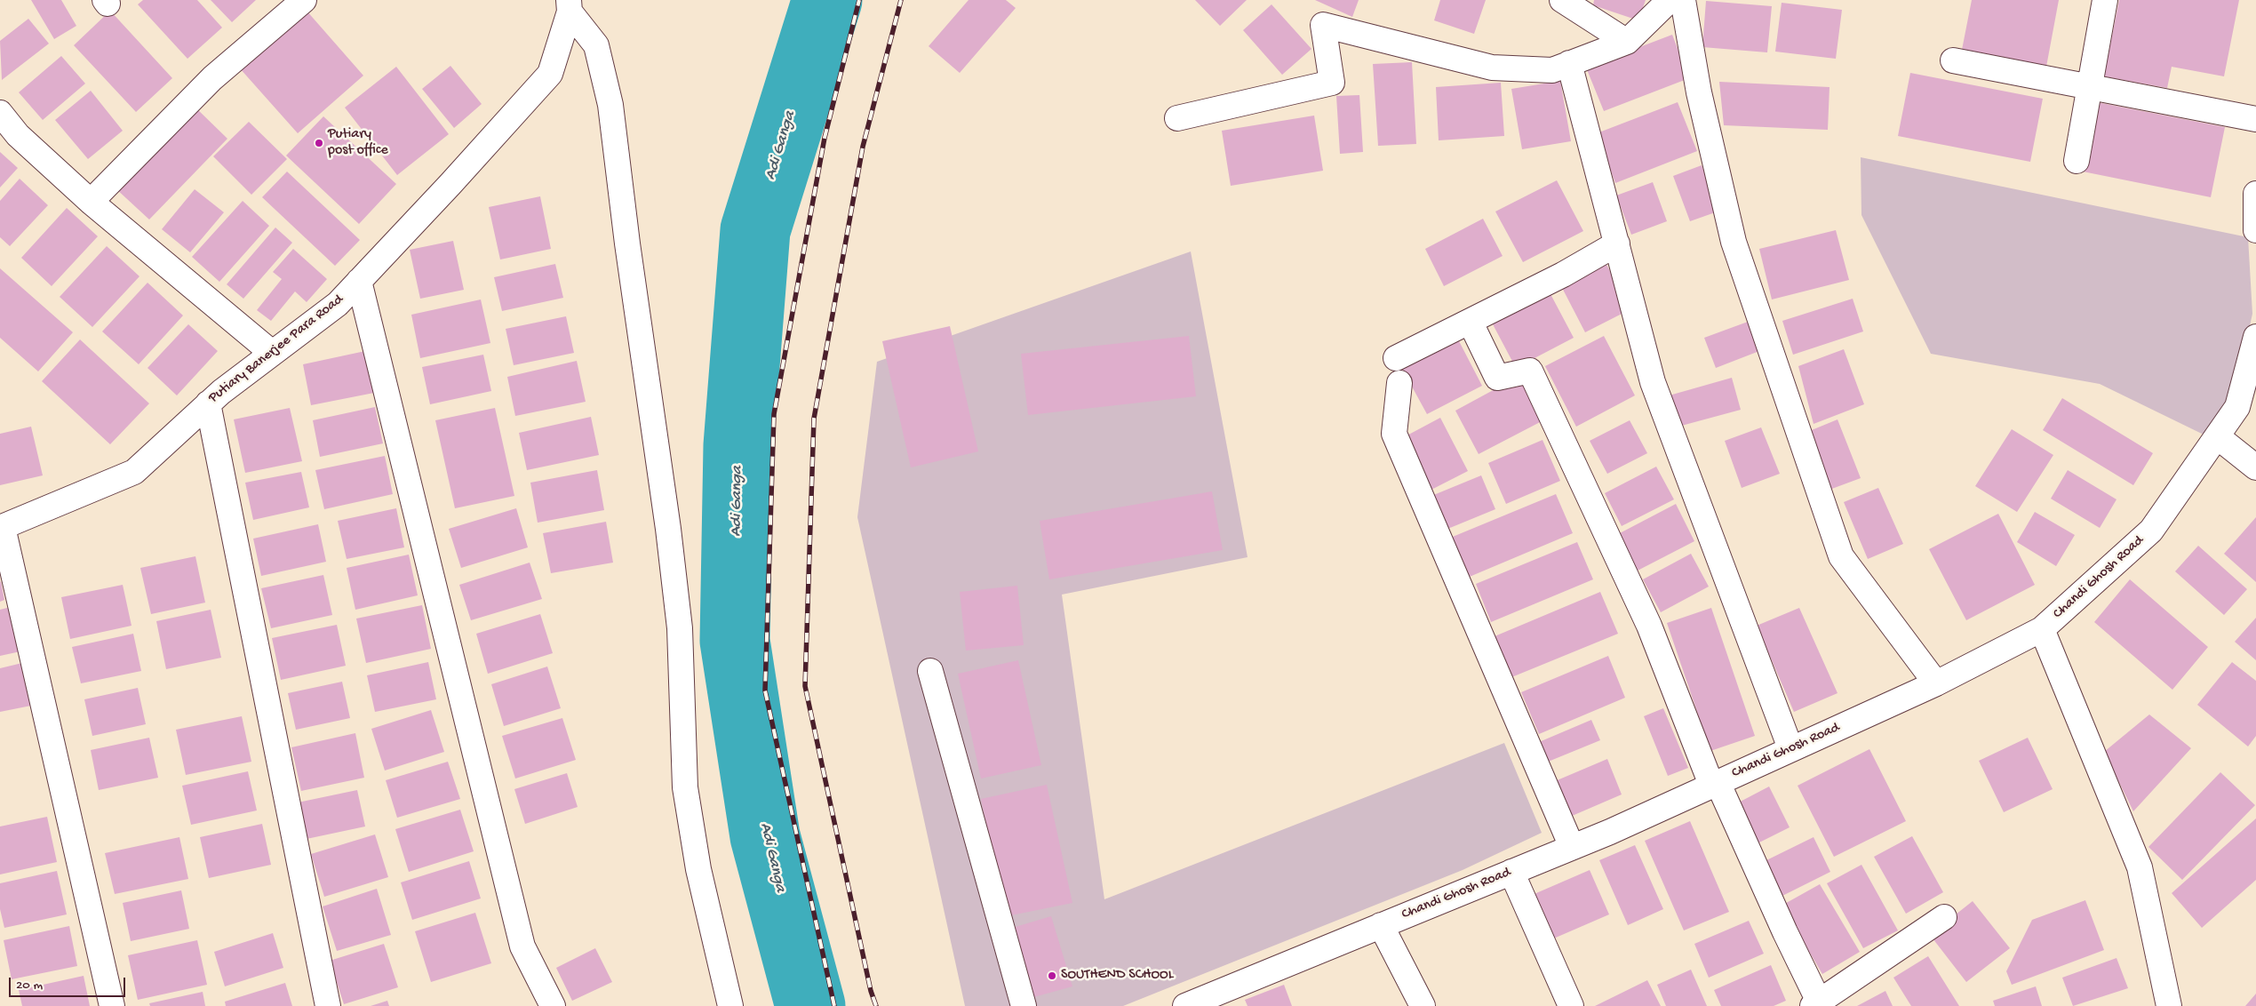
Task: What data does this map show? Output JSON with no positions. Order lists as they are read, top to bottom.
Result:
{
  "streets": {
    "street": ["Putiary Banerjee Para Road", "Chandi Ghosh Road"]
  },
  "water": ["Adi Ganga"],
  "places": ["Putiary post office", "SOUTHEND SCHOOL"],
  "scale_bar": "20 m"
}
